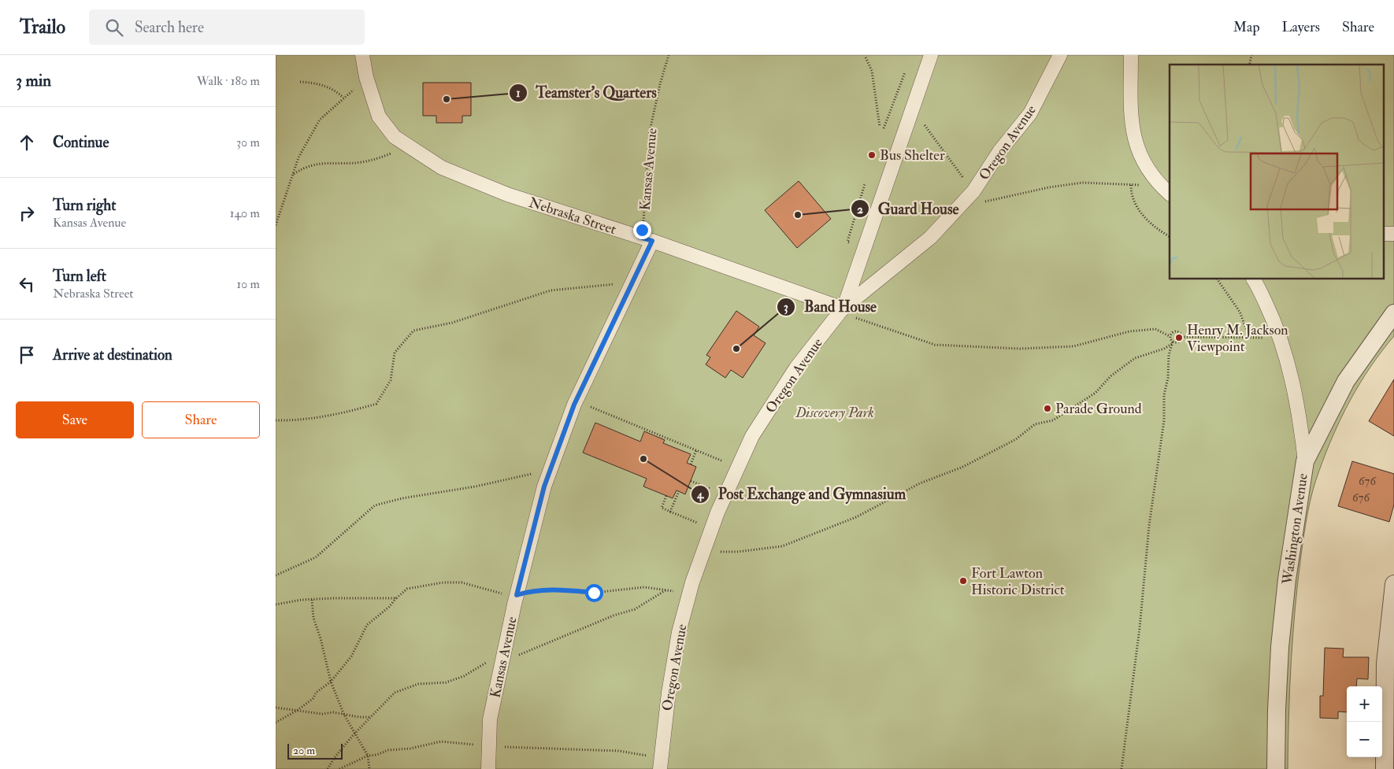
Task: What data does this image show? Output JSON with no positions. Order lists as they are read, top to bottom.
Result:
{
  "streets": {
    "street": [
      "Oregon Avenue",
      "Kansas Avenue",
      "Nebraska Street",
      "Washington Avenue"
    ]
  },
  "crossings": [
    ["Oregon Avenue", "Nebraska Street"],
    ["Kansas Avenue", "Nebraska Street"]
  ],
  "parks": ["Discovery Park"],
  "places": [
    "Teamster's Quarters",
    "Bus Shelter",
    "Guard House",
    "Henry M. Jackson Viewpoint",
    "Band House",
    "Parade Ground",
    "Post Exchange and Gymnasium",
    "Fort Lawton Historic District"
  ],
  "house_numbers": ["676", "676"],
  "scale_bar": "20 m",
  "page": {
    "header": "Trailo",
    "search": "Search here",
    "nav": ["Map", "Layers", "Share"],
    "heading": ["3 min", "Walk · 180 m"],
    "list": [
      ["Continue", "30 m"],
      ["Turn right", "Kansas Avenue", "140 m"],
      ["Turn left", "Nebraska Street", "10 m"],
      "Arrive at destination"
    ],
    "buttons": ["Save", "Share"],
    "map_buttons": ["+", "−"],
    "scale": "20 m"
  }
}
